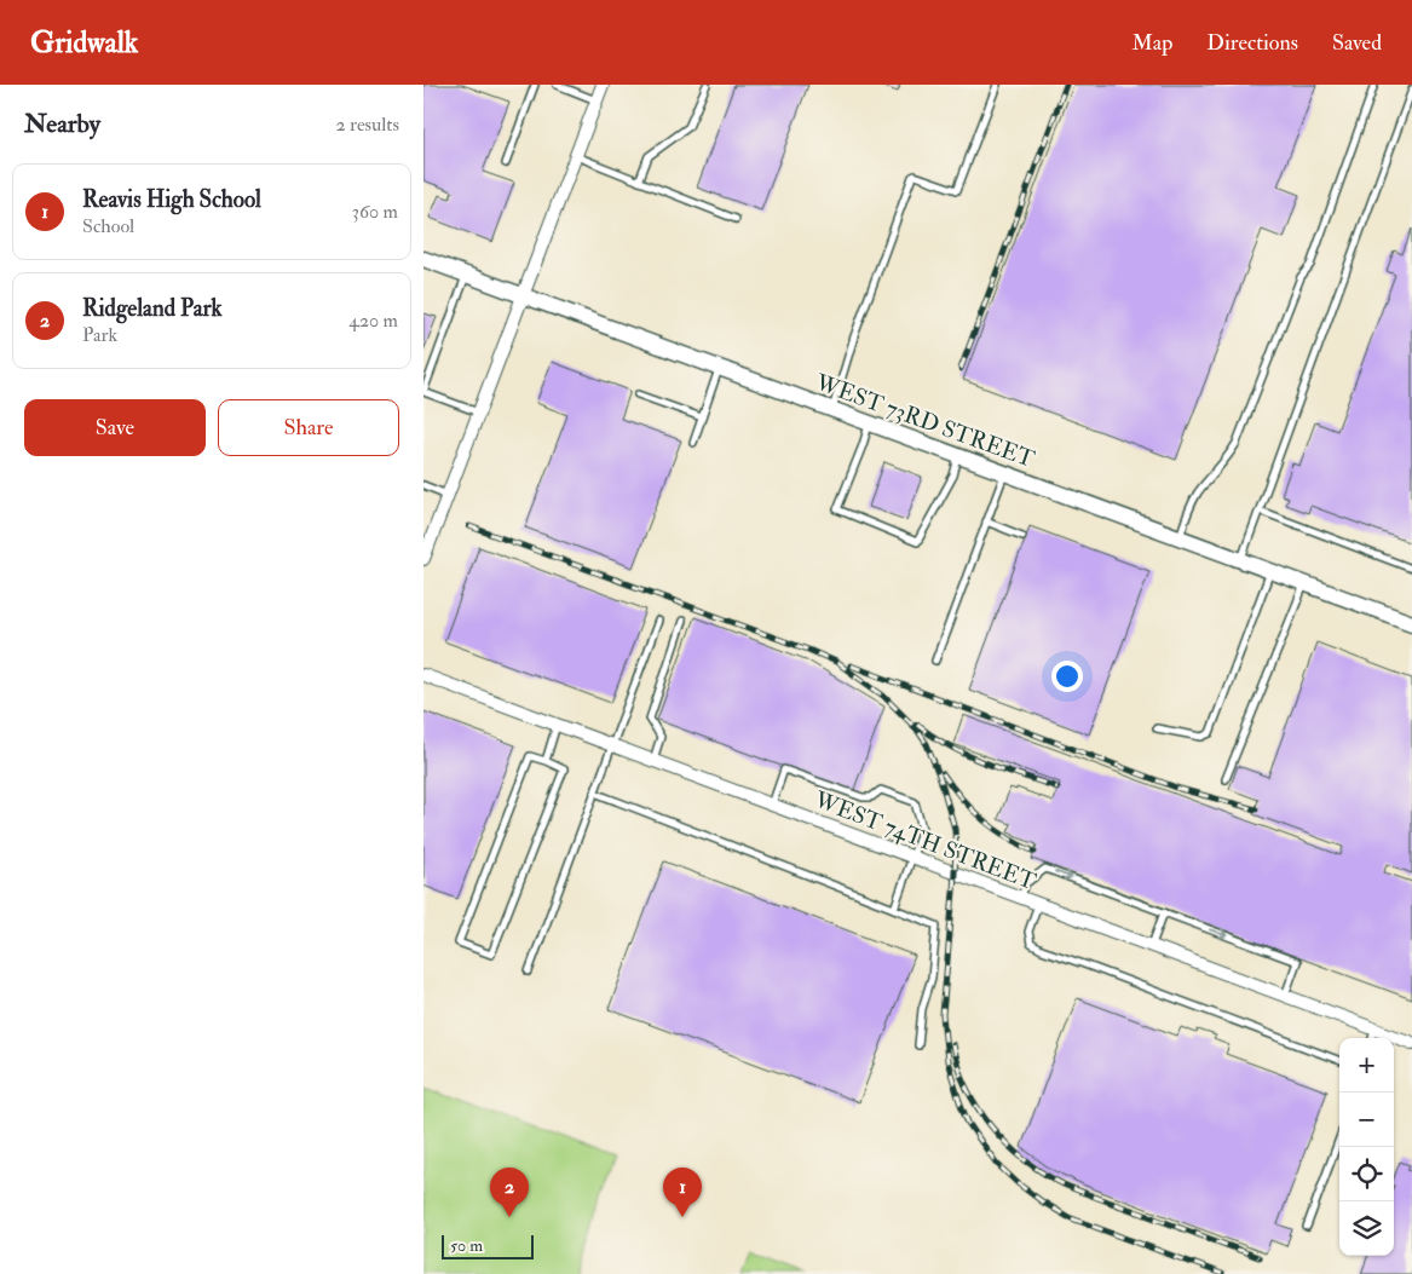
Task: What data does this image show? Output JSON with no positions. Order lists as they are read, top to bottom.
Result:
{
  "streets": {
    "street": ["WEST 73RD STREET", "WEST 74TH STREET"]
  },
  "scale_bar": "50 m",
  "page": {
    "header": "Gridwalk",
    "nav": ["Map", "Directions", "Saved"],
    "heading": ["Nearby", "2 results"],
    "list": [
      {
        "mark": "1",
        "name": "Reavis High School",
        "note": "School",
        "value": "360 m"
      },
      {
        "mark": "2",
        "name": "Ridgeland Park",
        "note": "Park",
        "value": "420 m"
      }
    ],
    "buttons": ["Save", "Share"],
    "map_buttons": ["+", "−"],
    "pins": ["1", "2"],
    "scale": "50 m"
  }
}
